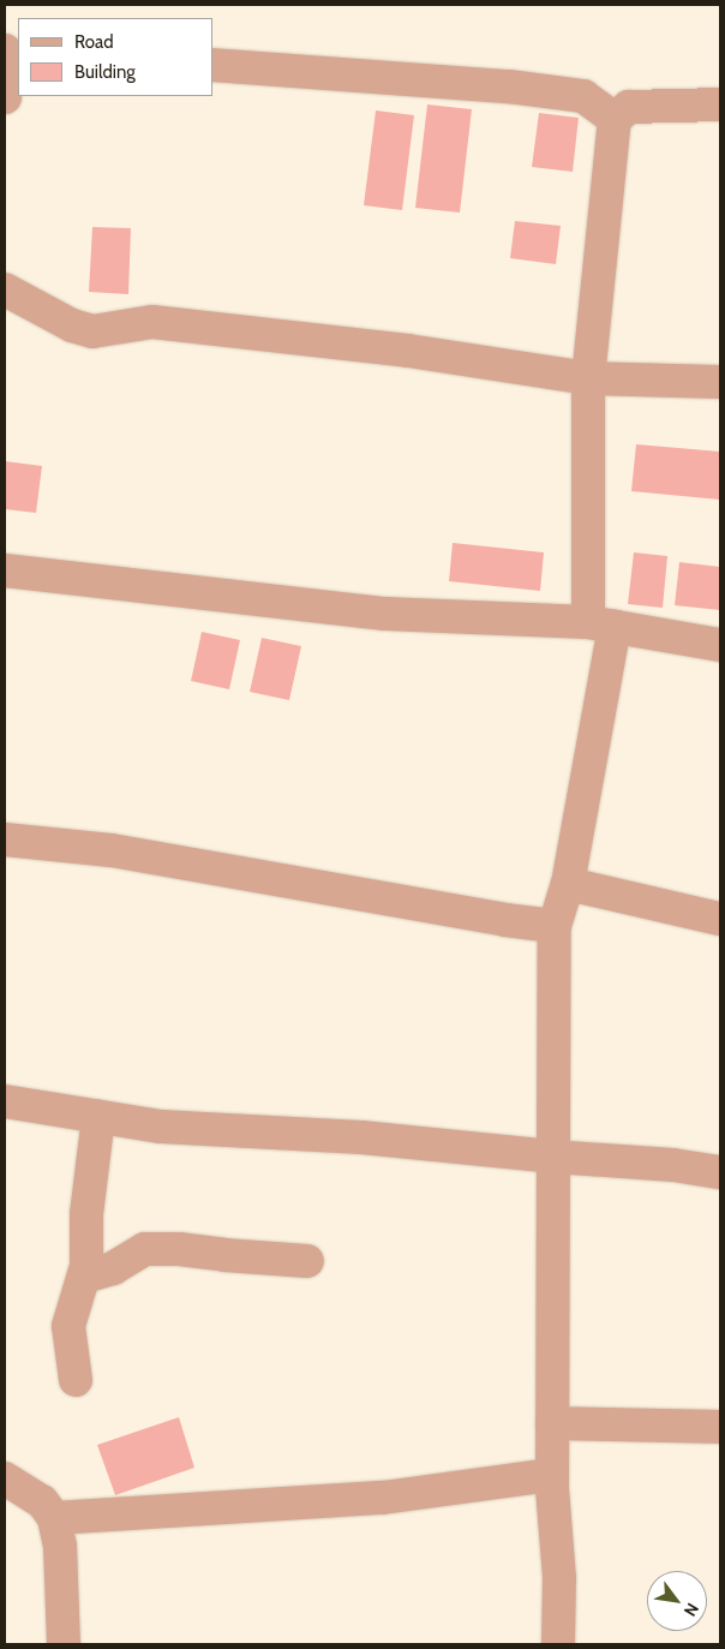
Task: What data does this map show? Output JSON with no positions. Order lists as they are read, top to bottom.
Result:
{
  "legend": ["Road", "Building"],
  "north": "bottom right"
}
